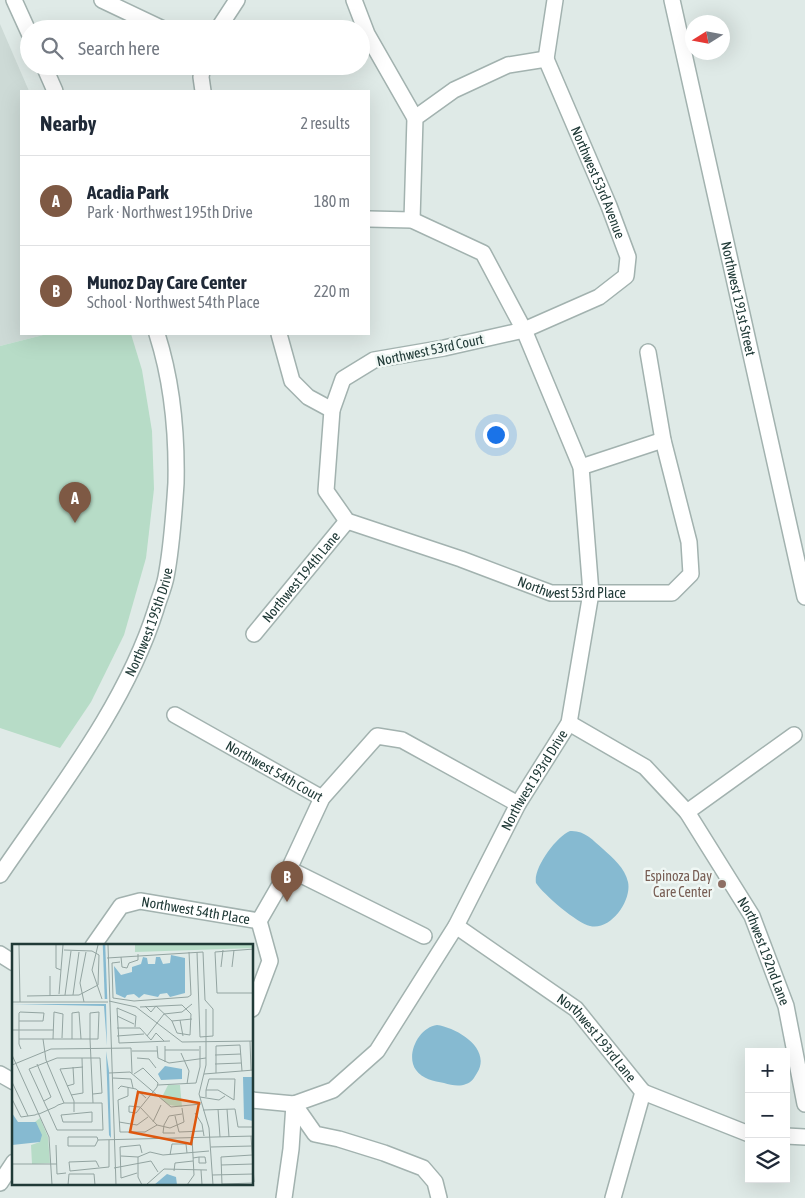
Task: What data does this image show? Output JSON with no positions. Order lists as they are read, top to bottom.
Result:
{
  "streets": {
    "street": [
      "Northwest 53rd Avenue",
      "Northwest 191st Street",
      "Northwest 53rd Court",
      "Northwest 194th Lane",
      "Northwest 53rd Place",
      "Northwest 195th Drive",
      "Northwest 54th Court",
      "Northwest 193rd Drive",
      "Northwest 54th Place",
      "Northwest 192nd Lane",
      "Northwest 193rd Lane"
    ]
  },
  "crossings": [
    ["Northwest 53rd Avenue", "Northwest 53rd Court"],
    ["Northwest 53rd Avenue", "Northwest 193rd Drive"],
    ["Northwest 53rd Court", "Northwest 193rd Drive"],
    ["Northwest 194th Lane", "Northwest 53rd Place"],
    ["Northwest 53rd Place", "Northwest 193rd Drive"],
    ["Northwest 54th Court", "Northwest 193rd Drive"],
    ["Northwest 54th Court", "Northwest 54th Place"],
    ["Northwest 193rd Drive", "Northwest 192nd Lane"],
    ["Northwest 193rd Drive", "Northwest 193rd Lane"]
  ],
  "places": ["Espinoza Day Care Center"],
  "north": "left",
  "page": {
    "search": "Search here",
    "heading": ["Nearby", "2 results"],
    "list": [
      {
        "mark": "A",
        "name": "Acadia Park",
        "note": "Park · Northwest 195th Drive",
        "value": "180 m"
      },
      {
        "mark": "B",
        "name": "Munoz Day Care Center",
        "note": "School · Northwest 54th Place",
        "value": "220 m"
      }
    ],
    "pins": ["A", "B"],
    "map_buttons": ["+", "−"]
  }
}
